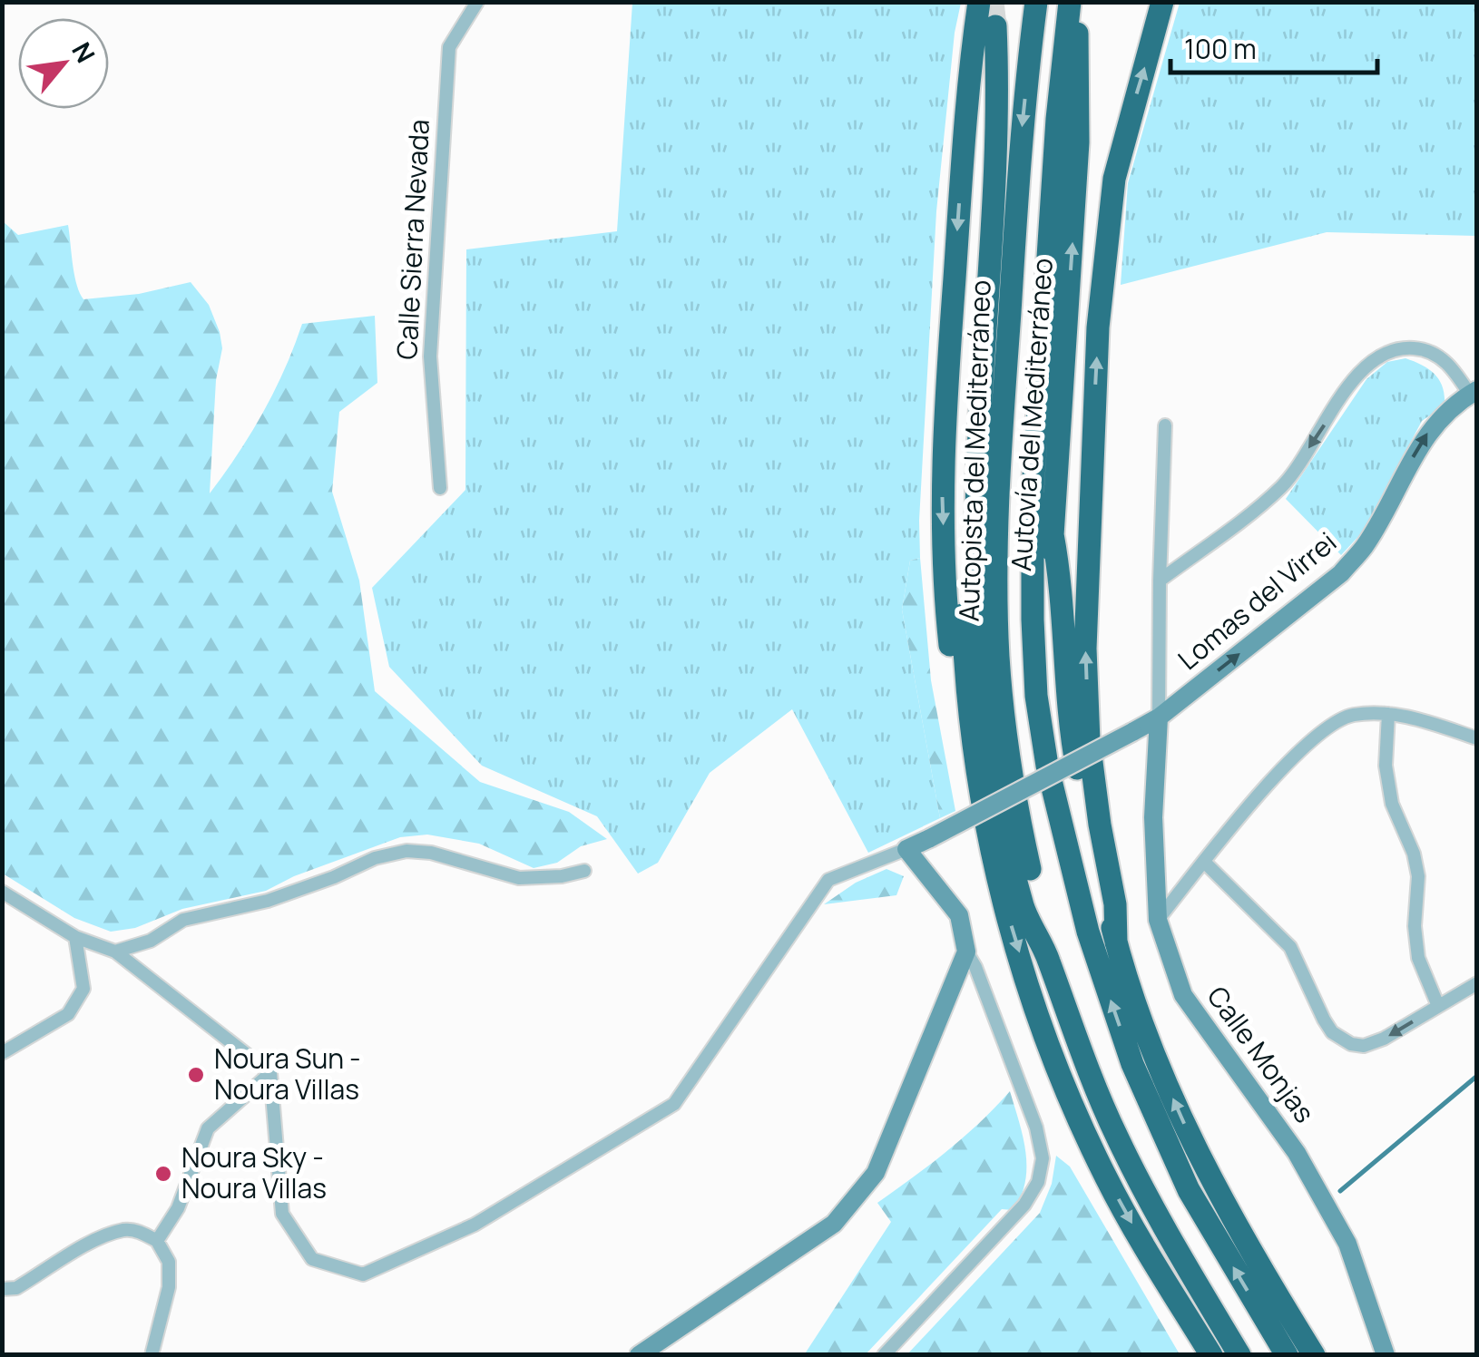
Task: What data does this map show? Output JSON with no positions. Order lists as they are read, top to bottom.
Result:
{
  "streets": {
    "highway": ["Autovía del Mediterráneo", "Autopista del Mediterráneo"],
    "street": ["Calle Sierra Nevada", "Lomas del Virrei", "Calle Monjas"]
  },
  "crossings": [
    ["Autovía del Mediterráneo", "Autopista del Mediterráneo"],
    ["Lomas del Virrei", "Calle Monjas"]
  ],
  "places": ["Noura Sun - Noura Villas", "Noura Sky - Noura Villas"],
  "scale_bar": "100 m",
  "north": "top right"
}
